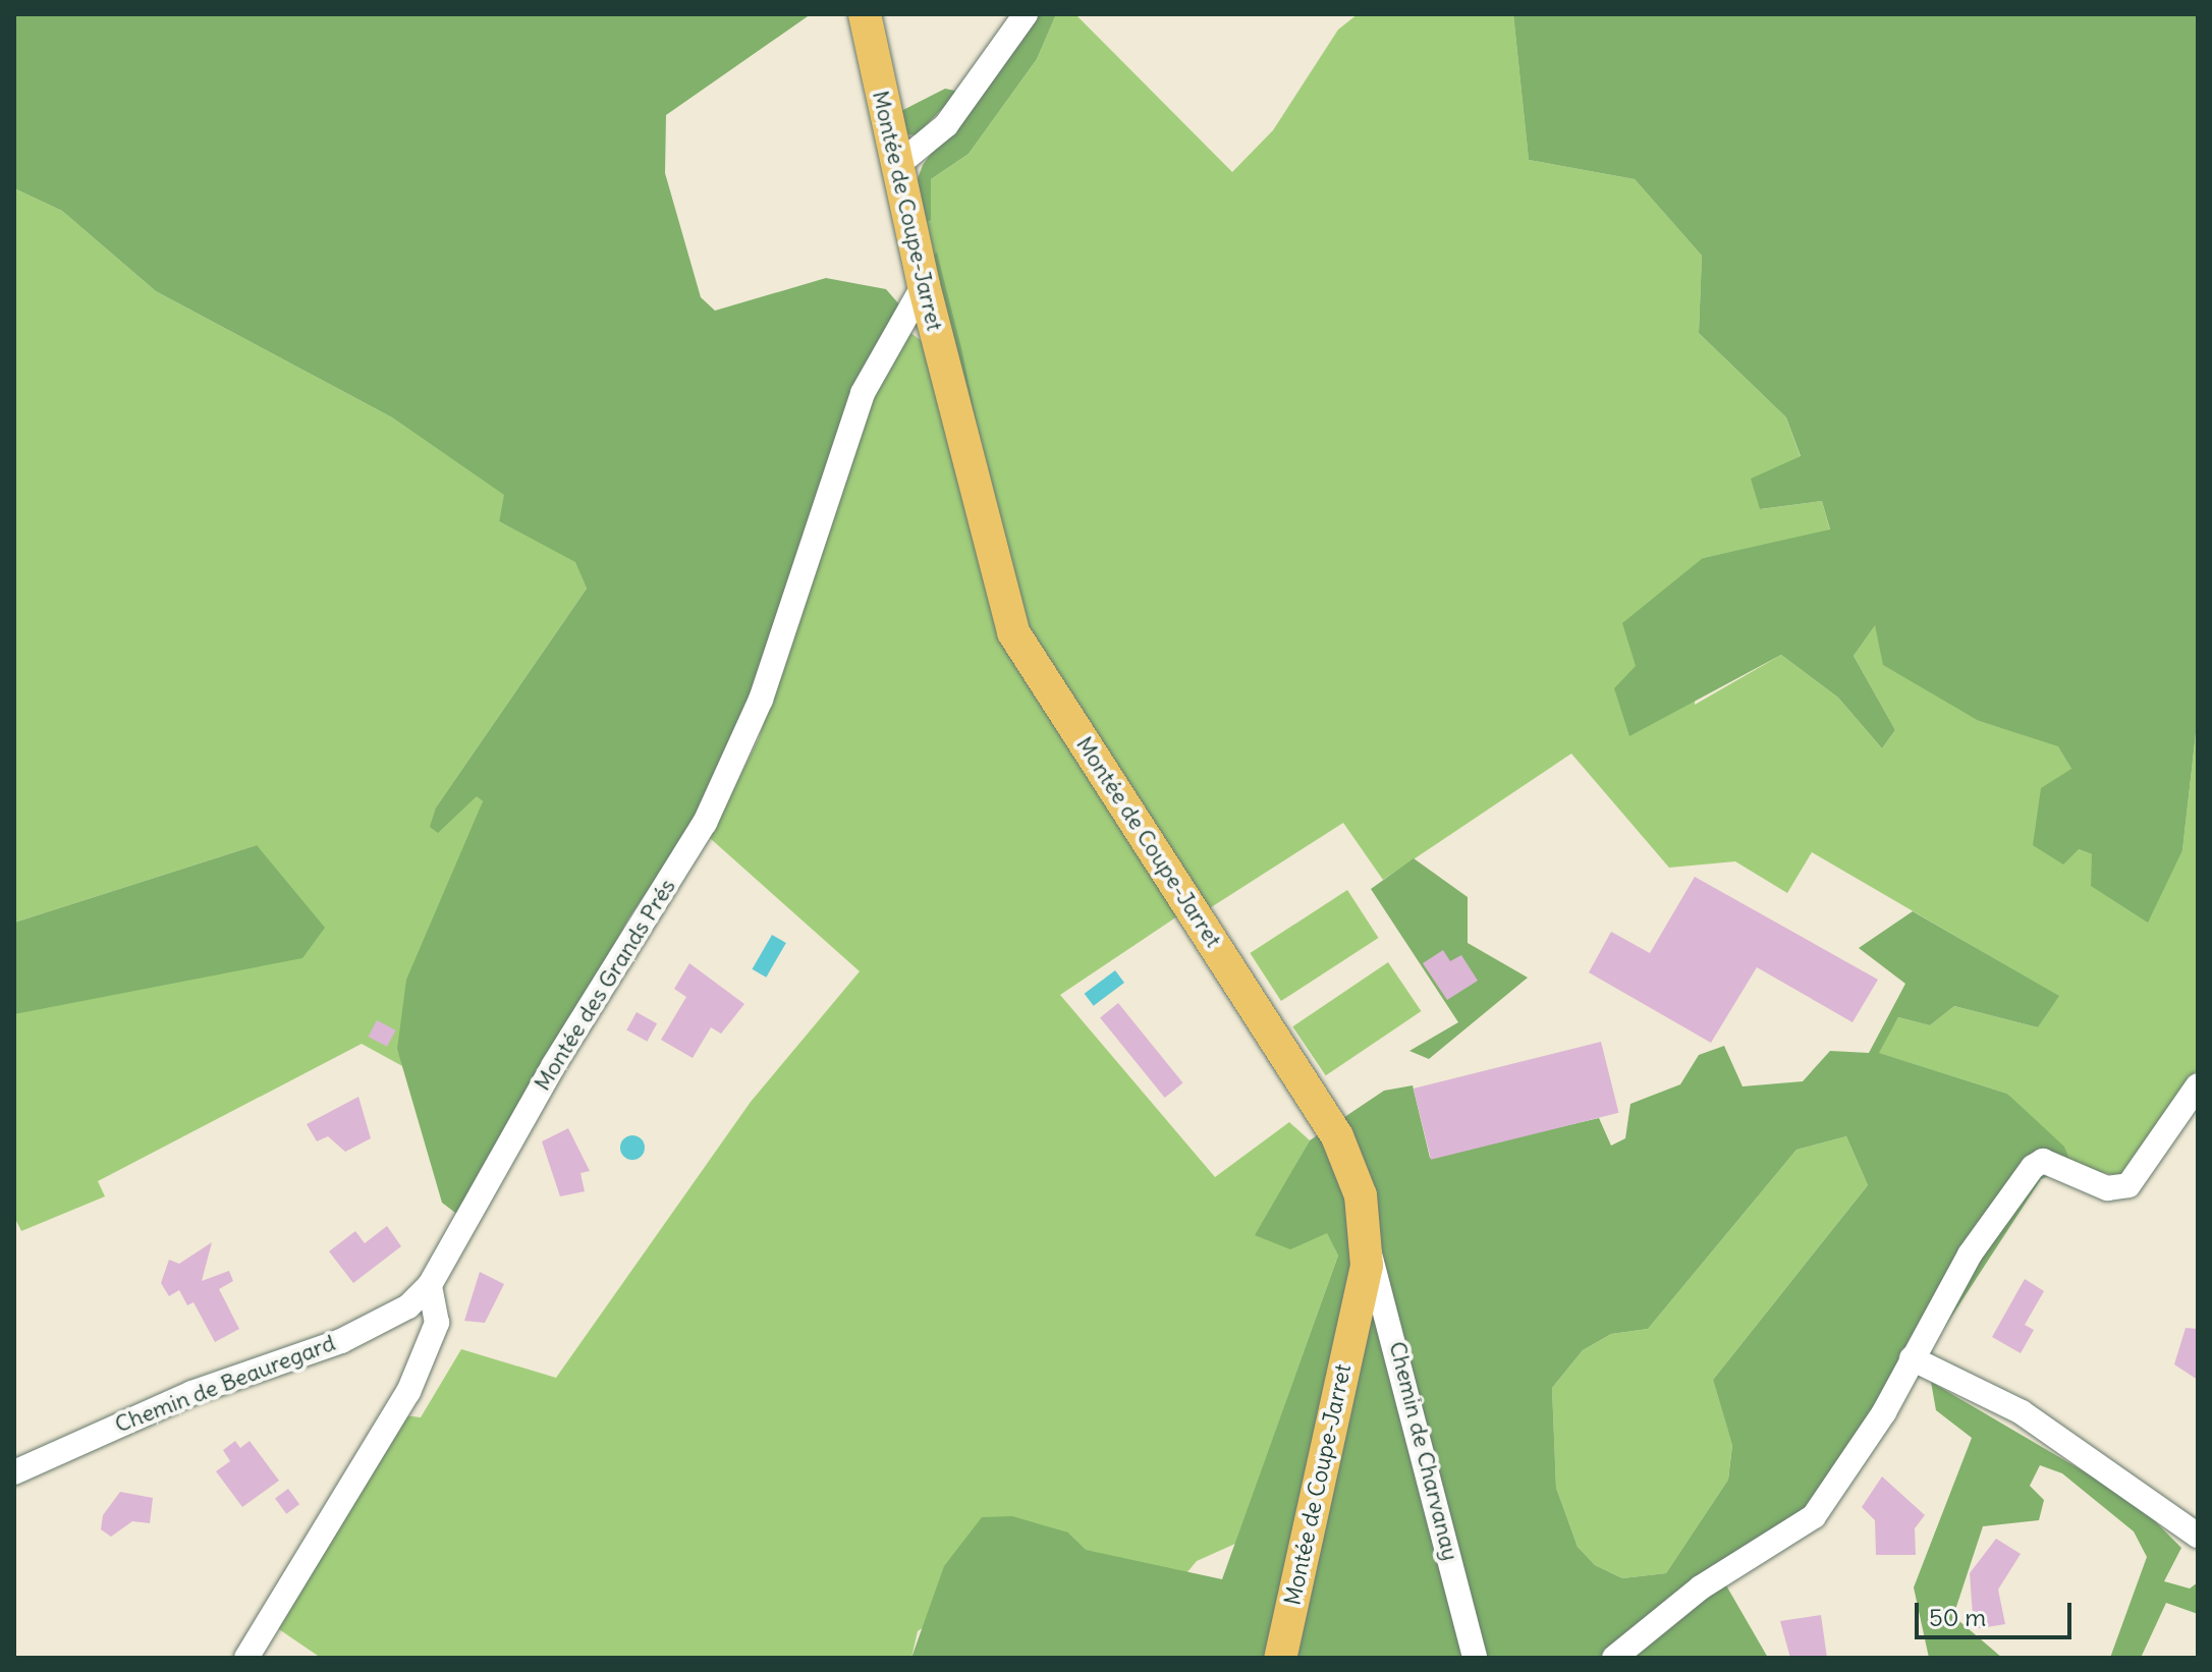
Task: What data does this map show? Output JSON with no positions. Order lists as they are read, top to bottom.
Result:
{
  "streets": {
    "main road": ["Montée de Coupe-Jarret"],
    "street": ["Montée des Grands Prés", "Chemin de Beauregard", "Chemin de Charvanay"]
  },
  "crossings": [
    ["Montée de Coupe-Jarret", "Montée des Grands Prés"],
    ["Montée de Coupe-Jarret", "Chemin de Charvanay"],
    ["Montée des Grands Prés", "Chemin de Beauregard"]
  ],
  "scale_bar": "50 m"
}
